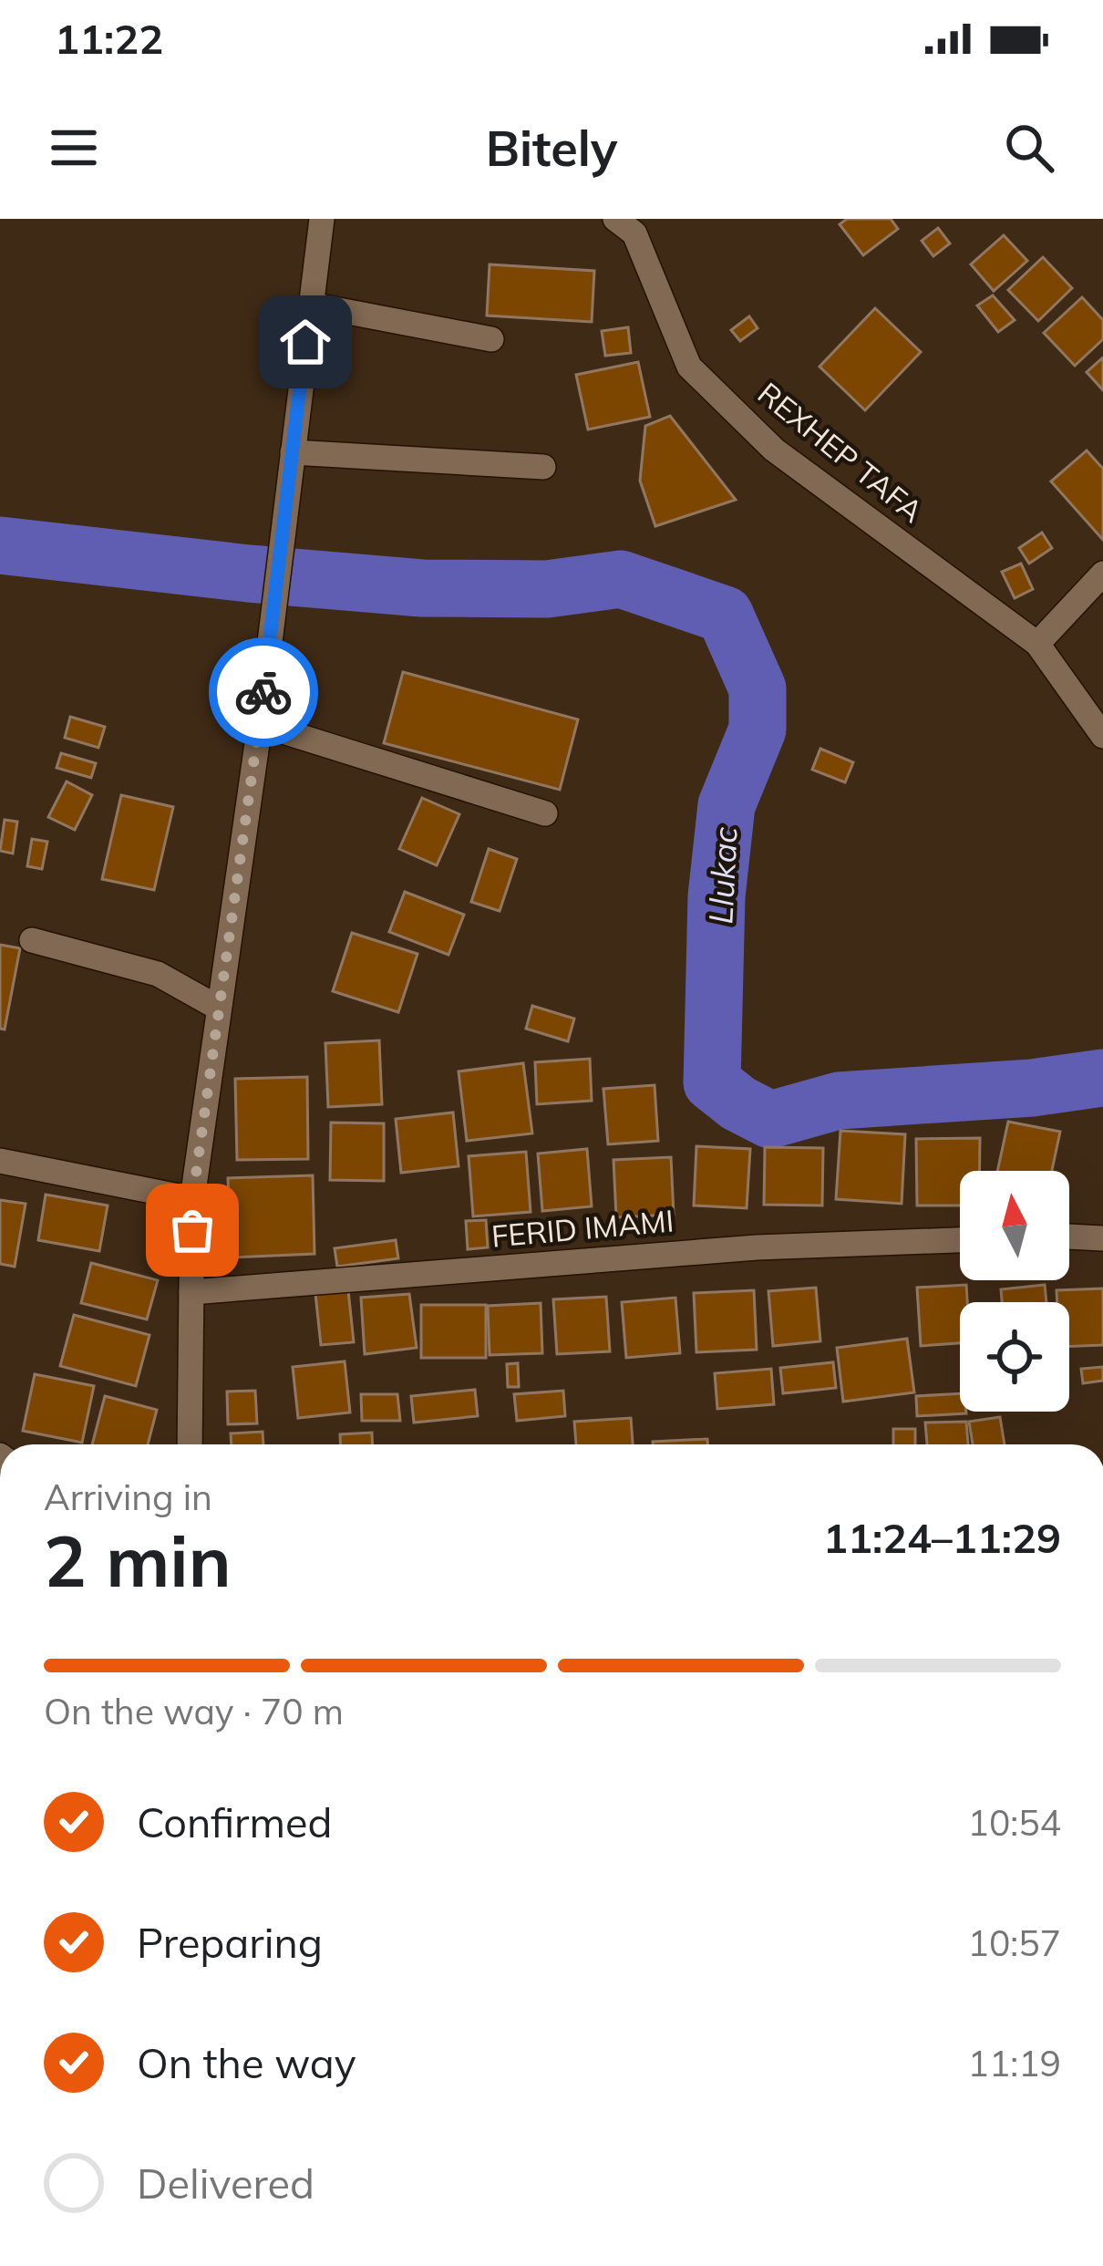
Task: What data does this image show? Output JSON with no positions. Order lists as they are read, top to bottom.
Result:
{
  "streets": {
    "street": ["REXHEP TAFA", "FERID IMAMI"]
  },
  "water": ["Llukac"],
  "north": "top",
  "page": {
    "status": "11:22",
    "header": "Bitely",
    "heading": ["2 min", "Arriving in", "11:24–11:29"],
    "bar": "On the way · 70 m",
    "list": [
      ["Confirmed", "10:54"],
      ["Preparing", "10:57"],
      ["On the way", "11:19"],
      "Delivered"
    ]
  }
}
